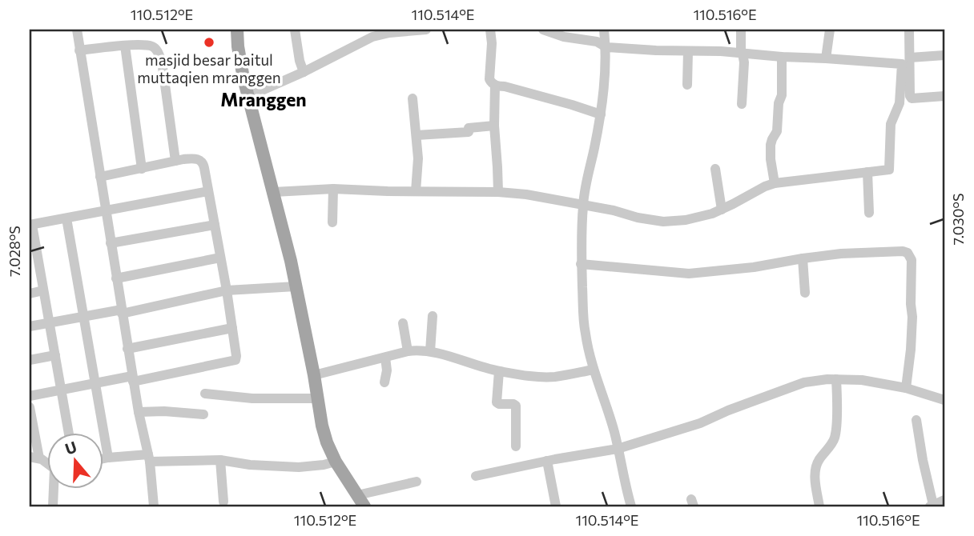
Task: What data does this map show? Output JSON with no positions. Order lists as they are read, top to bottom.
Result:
{
  "districts": ["Mranggen"],
  "places": ["masjid besar baitul muttaqien mranggen"],
  "north": "top",
  "coordinates": [
    "110.512°E",
    "110.514°E",
    "110.516°E",
    "7.030°S",
    "7.028°S"
  ]
}
